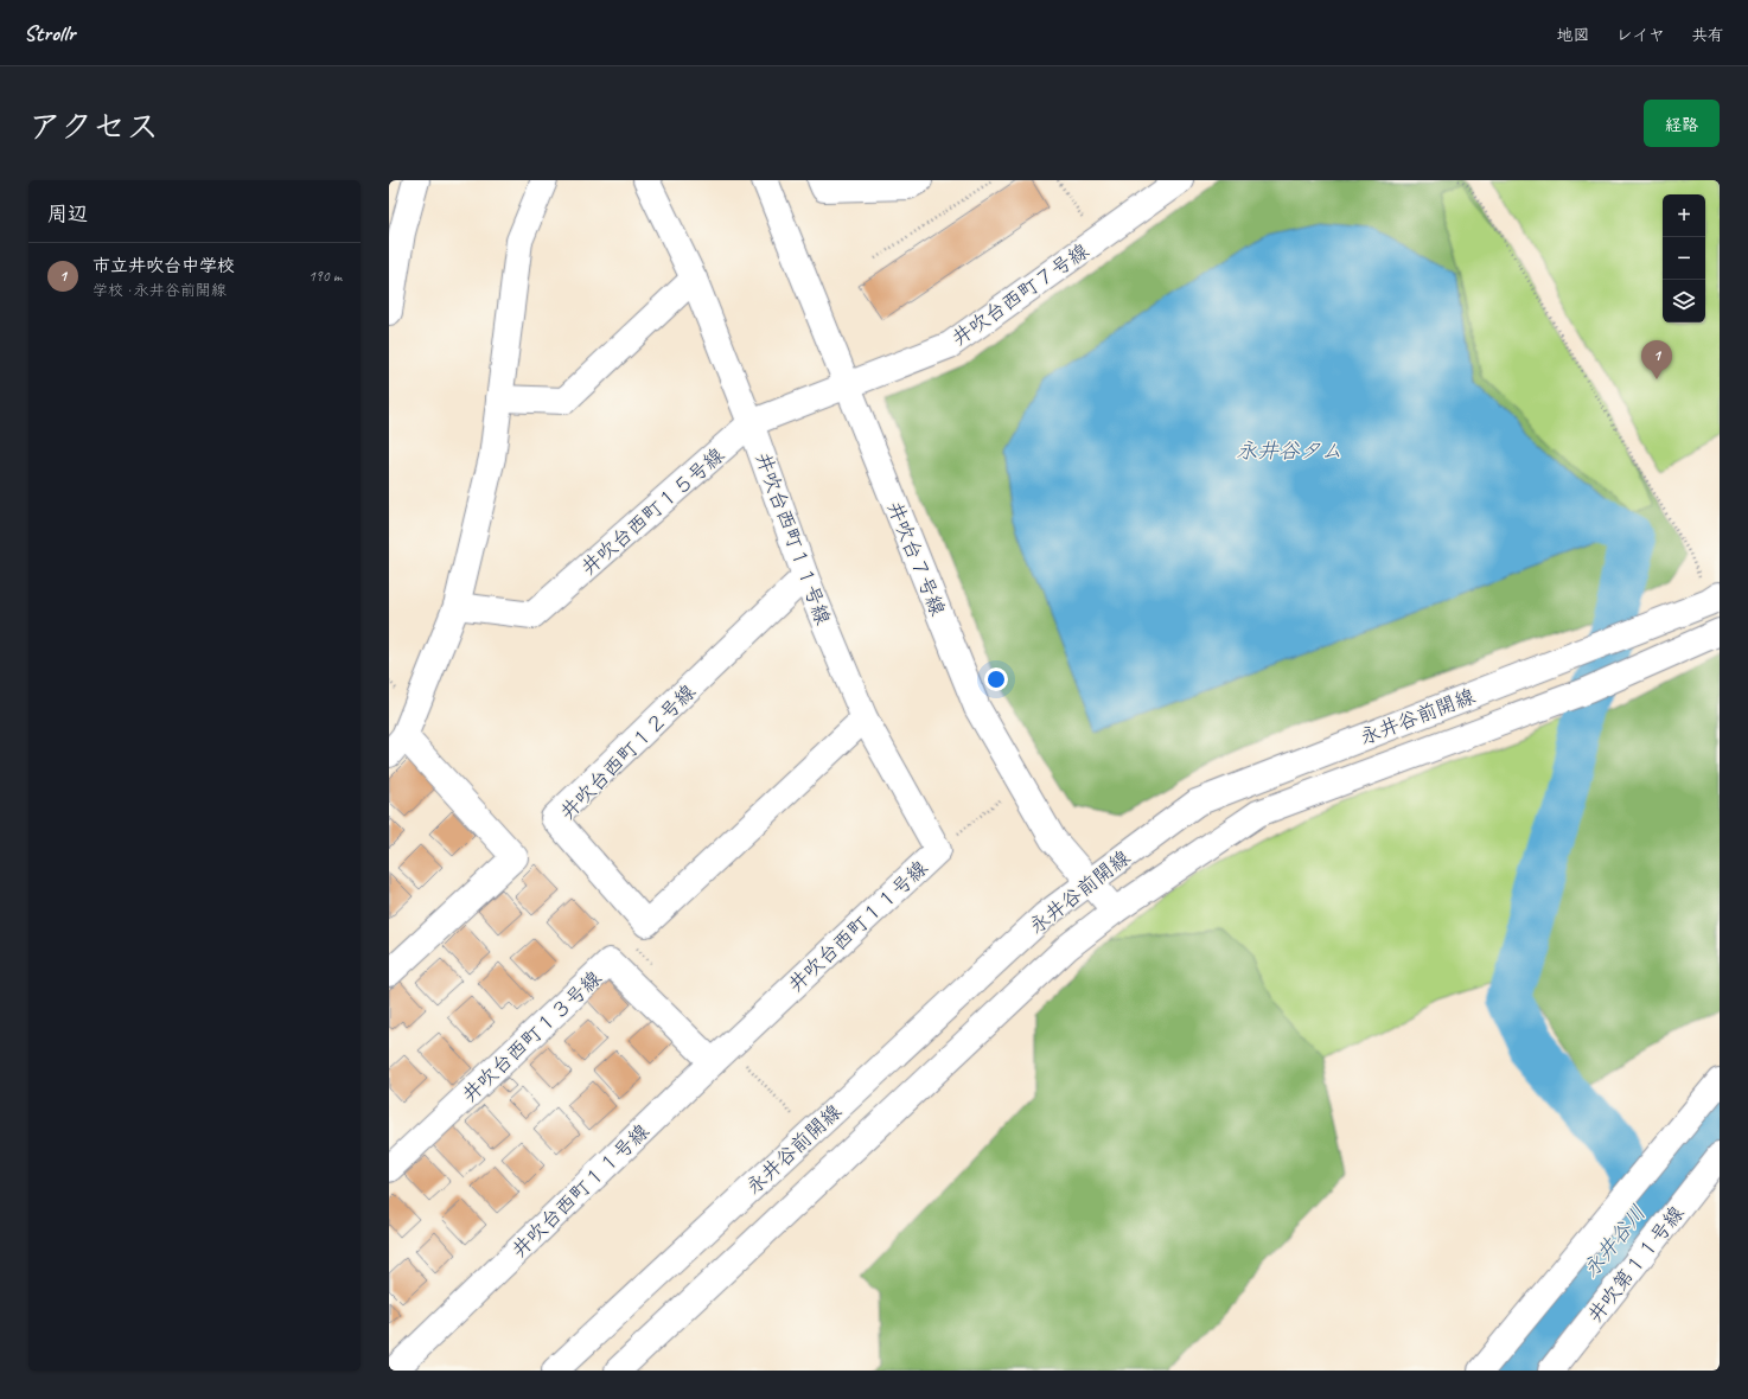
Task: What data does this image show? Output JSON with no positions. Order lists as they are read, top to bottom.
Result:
{
  "streets": {
    "street": [
      "井吹台西町７号線",
      "井吹台西町１５号線",
      "井吹台西町１１号線",
      "井吹台７号線",
      "永井谷前開線",
      "井吹台西町１２号線",
      "井吹台西町１３号線",
      "井吹第１１号線"
    ]
  },
  "crossings": [
    ["井吹台西町７号線", "井吹台西町１５号線"],
    ["井吹台西町７号線", "井吹台７号線"],
    ["井吹台西町１５号線", "井吹台西町１１号線"],
    ["井吹台西町１５号線", "井吹台７号線"],
    ["井吹台西町１１号線", "井吹台西町１２号線"],
    ["井吹台西町１１号線", "井吹台西町１３号線"],
    ["井吹台７号線", "永井谷前開線"]
  ],
  "water": ["永井谷タム", "永井谷川"],
  "page": {
    "header": "Strollr",
    "nav": ["地図", "レイヤ", "共有"],
    "title": "アクセス",
    "buttons": "経路",
    "heading": "周辺",
    "map_buttons": ["+", "−"],
    "list": [
      {
        "mark": "1",
        "name": "市立井吹台中学校",
        "note": "学校 · 永井谷前開線",
        "value": "190 m"
      }
    ],
    "pins": "1"
  }
}
